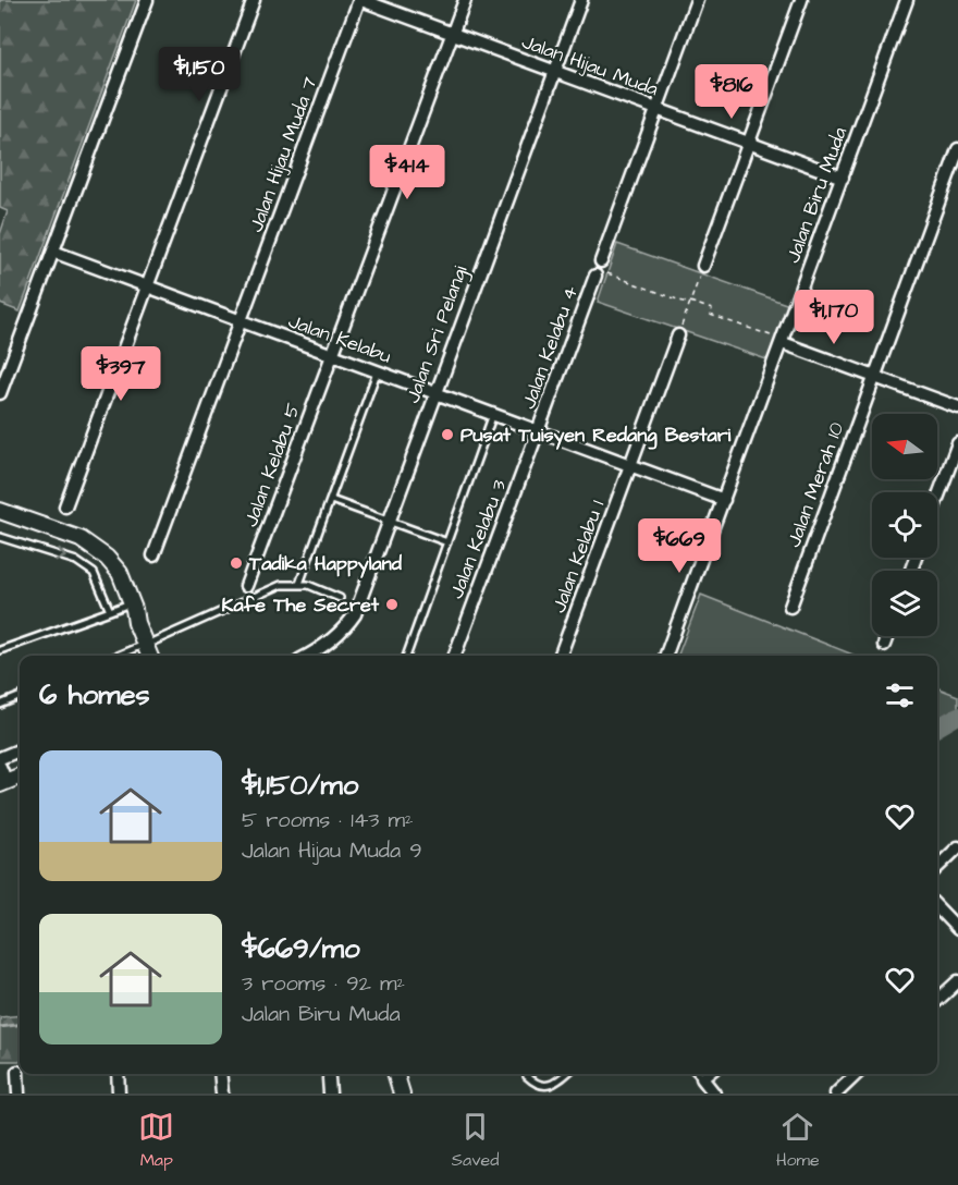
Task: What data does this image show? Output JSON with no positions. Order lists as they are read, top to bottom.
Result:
{
  "streets": {
    "street": [
      "Jalan Hijau Muda",
      "Jalan Hijau Muda 7",
      "Jalan Biru Muda",
      "Jalan Sri Pelangi",
      "Jalan Kelabu",
      "Jalan Kelabu 4",
      "Jalan Kelabu 5",
      "Jalan Merah 10",
      "Jalan Kelabu 3",
      "Jalan Kelabu 1"
    ]
  },
  "crossings": [
    ["Jalan Hijau Muda", "Jalan Hijau Muda 7"],
    ["Jalan Hijau Muda", "Jalan Biru Muda"],
    ["Jalan Hijau Muda", "Jalan Sri Pelangi"],
    ["Jalan Hijau Muda", "Jalan Kelabu 4"],
    ["Jalan Hijau Muda", "Jalan Kelabu 5"],
    ["Jalan Hijau Muda 7", "Jalan Kelabu"],
    ["Jalan Biru Muda", "Jalan Kelabu"],
    ["Jalan Sri Pelangi", "Jalan Kelabu"],
    ["Jalan Kelabu", "Jalan Kelabu 4"],
    ["Jalan Kelabu", "Jalan Kelabu 5"],
    ["Jalan Kelabu", "Jalan Kelabu 3"],
    ["Jalan Kelabu", "Jalan Kelabu 1"],
    ["Jalan Kelabu 4", "Jalan Kelabu 3"]
  ],
  "places": ["Pusat Tuisyen Redang Bestari", "Tadika Happyland", "Kafe The Secret"],
  "north": "left",
  "page": {
    "price": [
      "$1,150",
      "$816",
      "$414",
      "$1,170",
      "$397",
      "$669"
    ],
    "heading": "6 homes",
    "list": [
      {
        "name": "$1,150/mo",
        "note": "5 rooms · 143 m² · Jalan Hijau Muda 9"
      },
      {
        "name": "$669/mo",
        "note": "3 rooms · 92 m² · Jalan Biru Muda"
      }
    ],
    "tabs": ["Map", "Saved", "Home"]
  }
}
